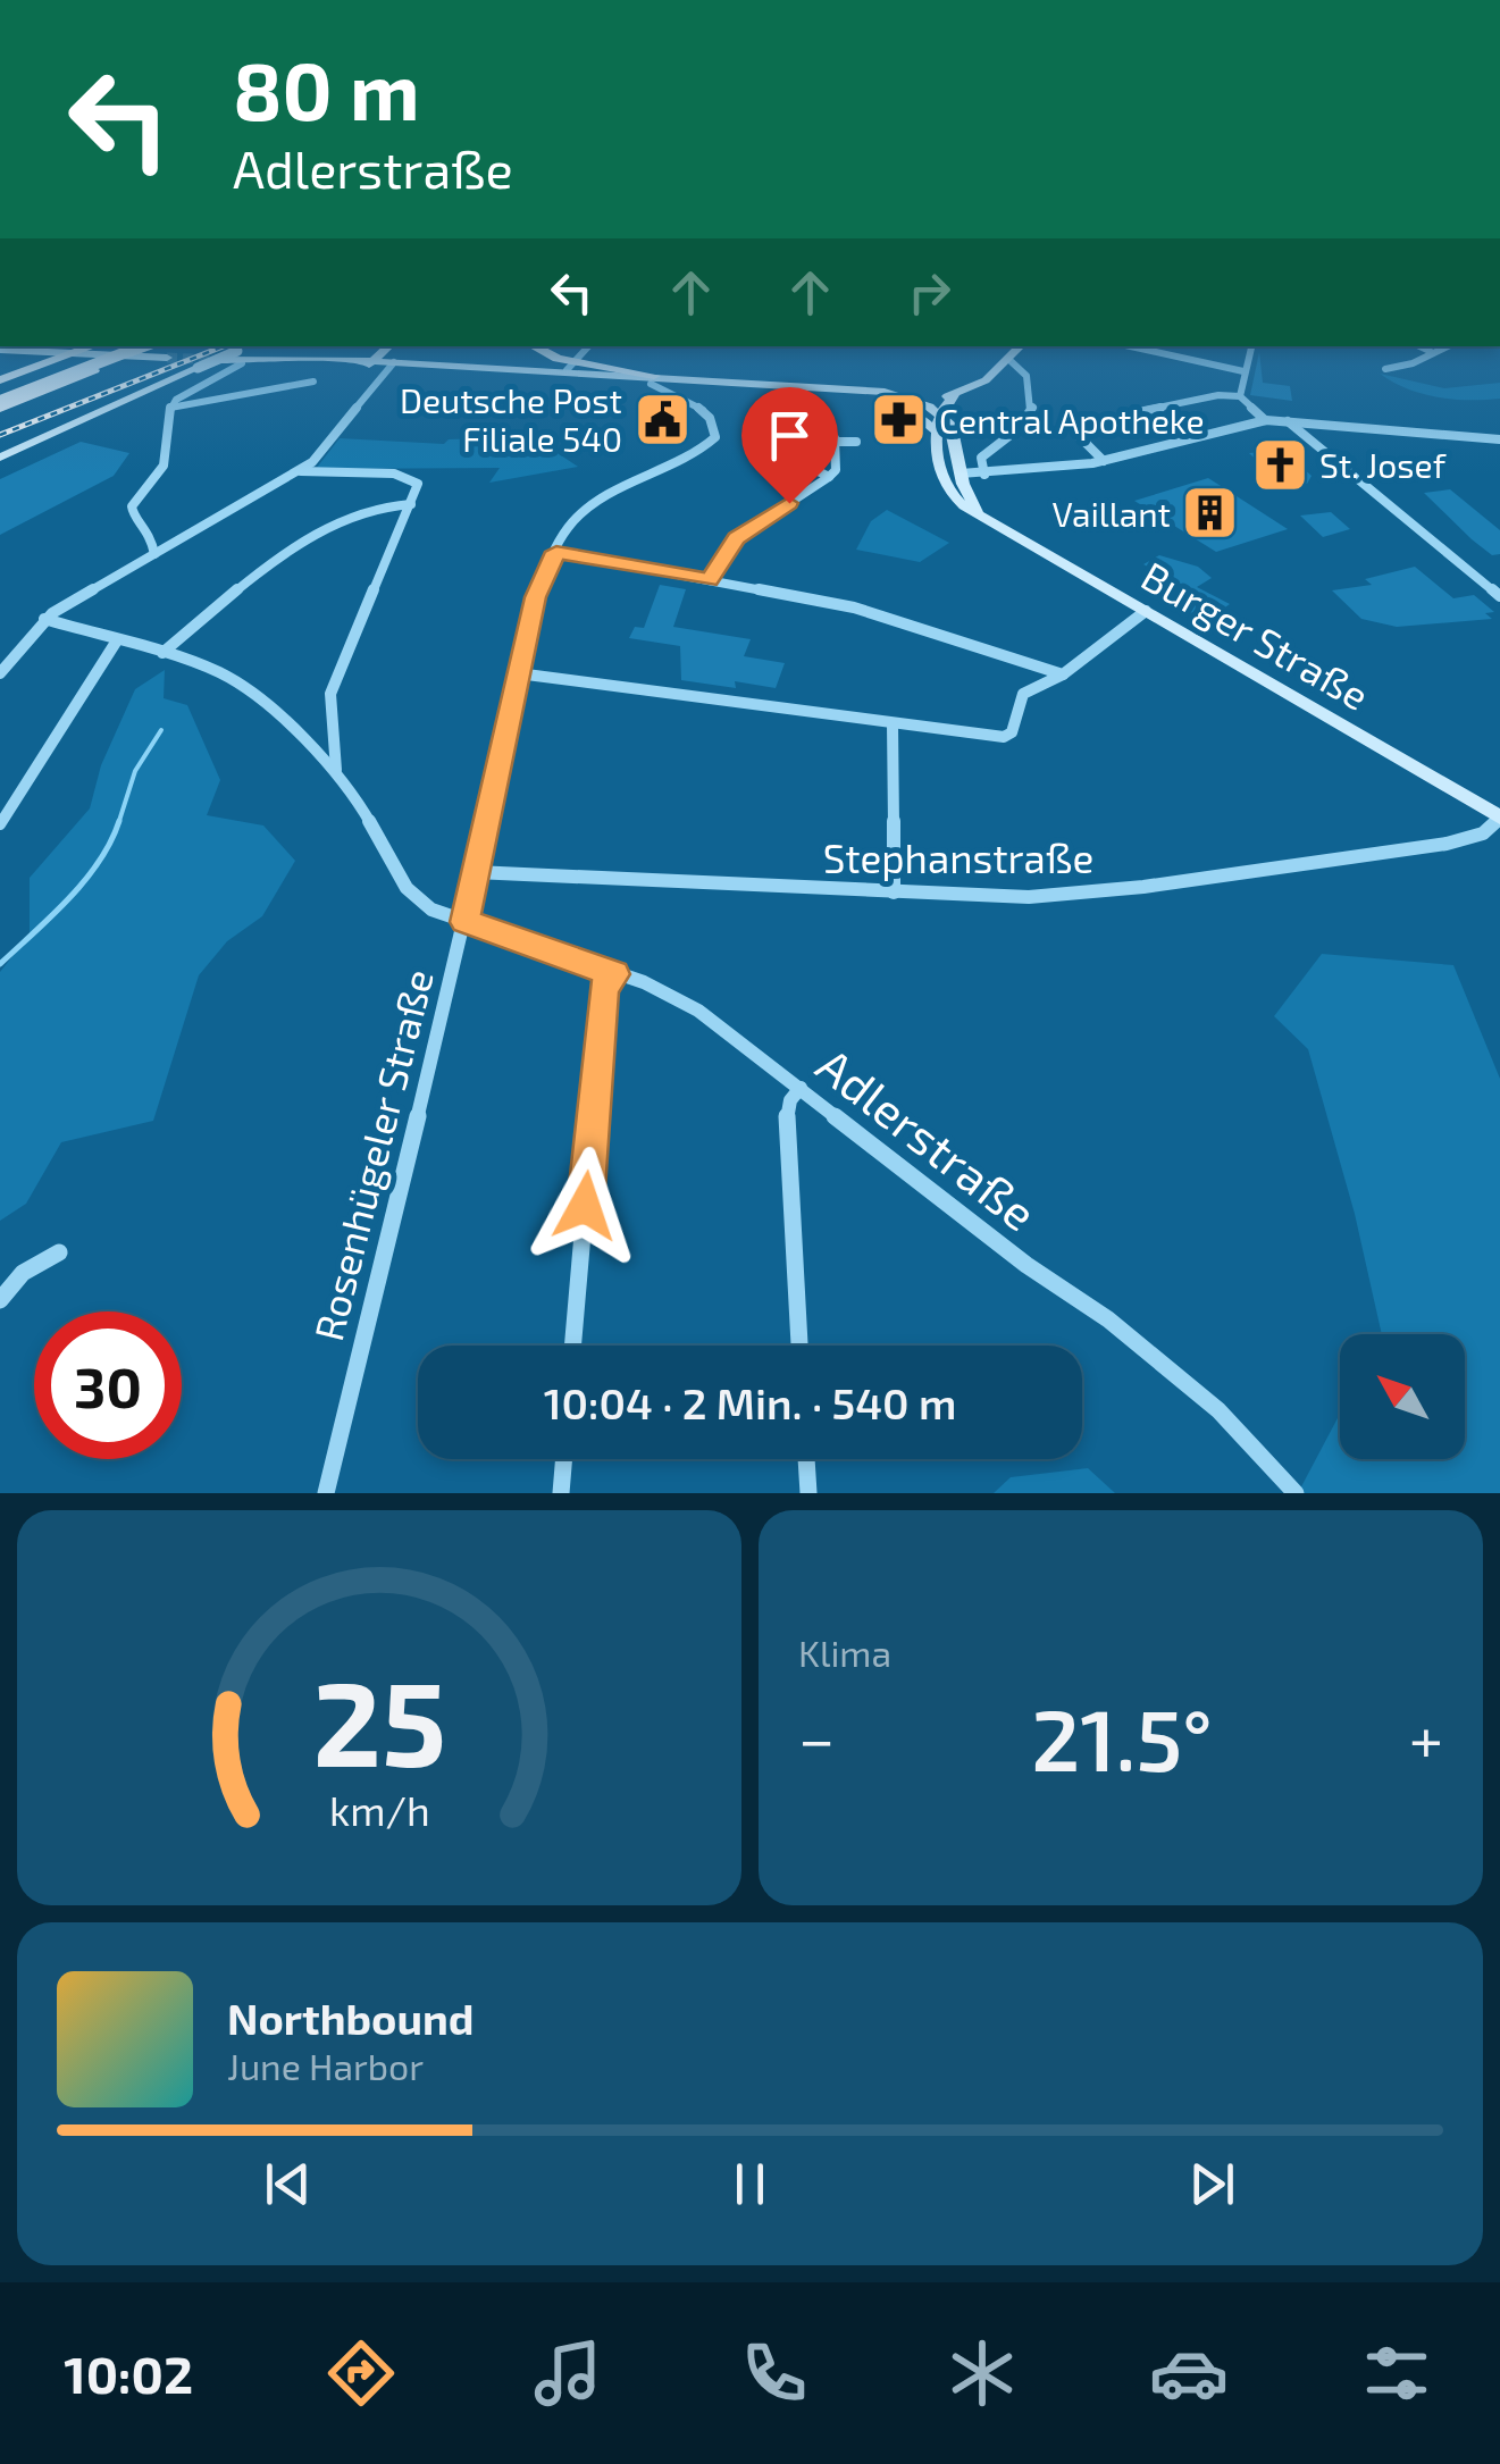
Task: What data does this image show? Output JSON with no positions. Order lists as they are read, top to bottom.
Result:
{
  "streets": {
    "main road": ["Burger Straße"],
    "street": ["Stephanstraße", "Adlerstraße", "Rosenhügeler Straße"]
  },
  "crossings": [
    ["Burger Straße", "Stephanstraße"],
    ["Stephanstraße", "Rosenhügeler Straße"],
    ["Adlerstraße", "Rosenhügeler Straße"]
  ],
  "places": {
    "public building": ["Deutsche Post Filiale 540"],
    "pharmacy": ["Central Apotheke"],
    "church": ["St. Josef"],
    "building": ["Vaillant"]
  },
  "north": "top left",
  "page": {
    "turn": ["80 m", "Adlerstraße"],
    "limit": "30",
    "trip": "10:04 · 2 Min. · 540 m",
    "tile": "Klima",
    "heat": ["−", "21.5°", "+"],
    "song": ["Northbound", "June Harbor"],
    "tabs": "10:02",
    "gauge": ["25", "km/h"]
  }
}
